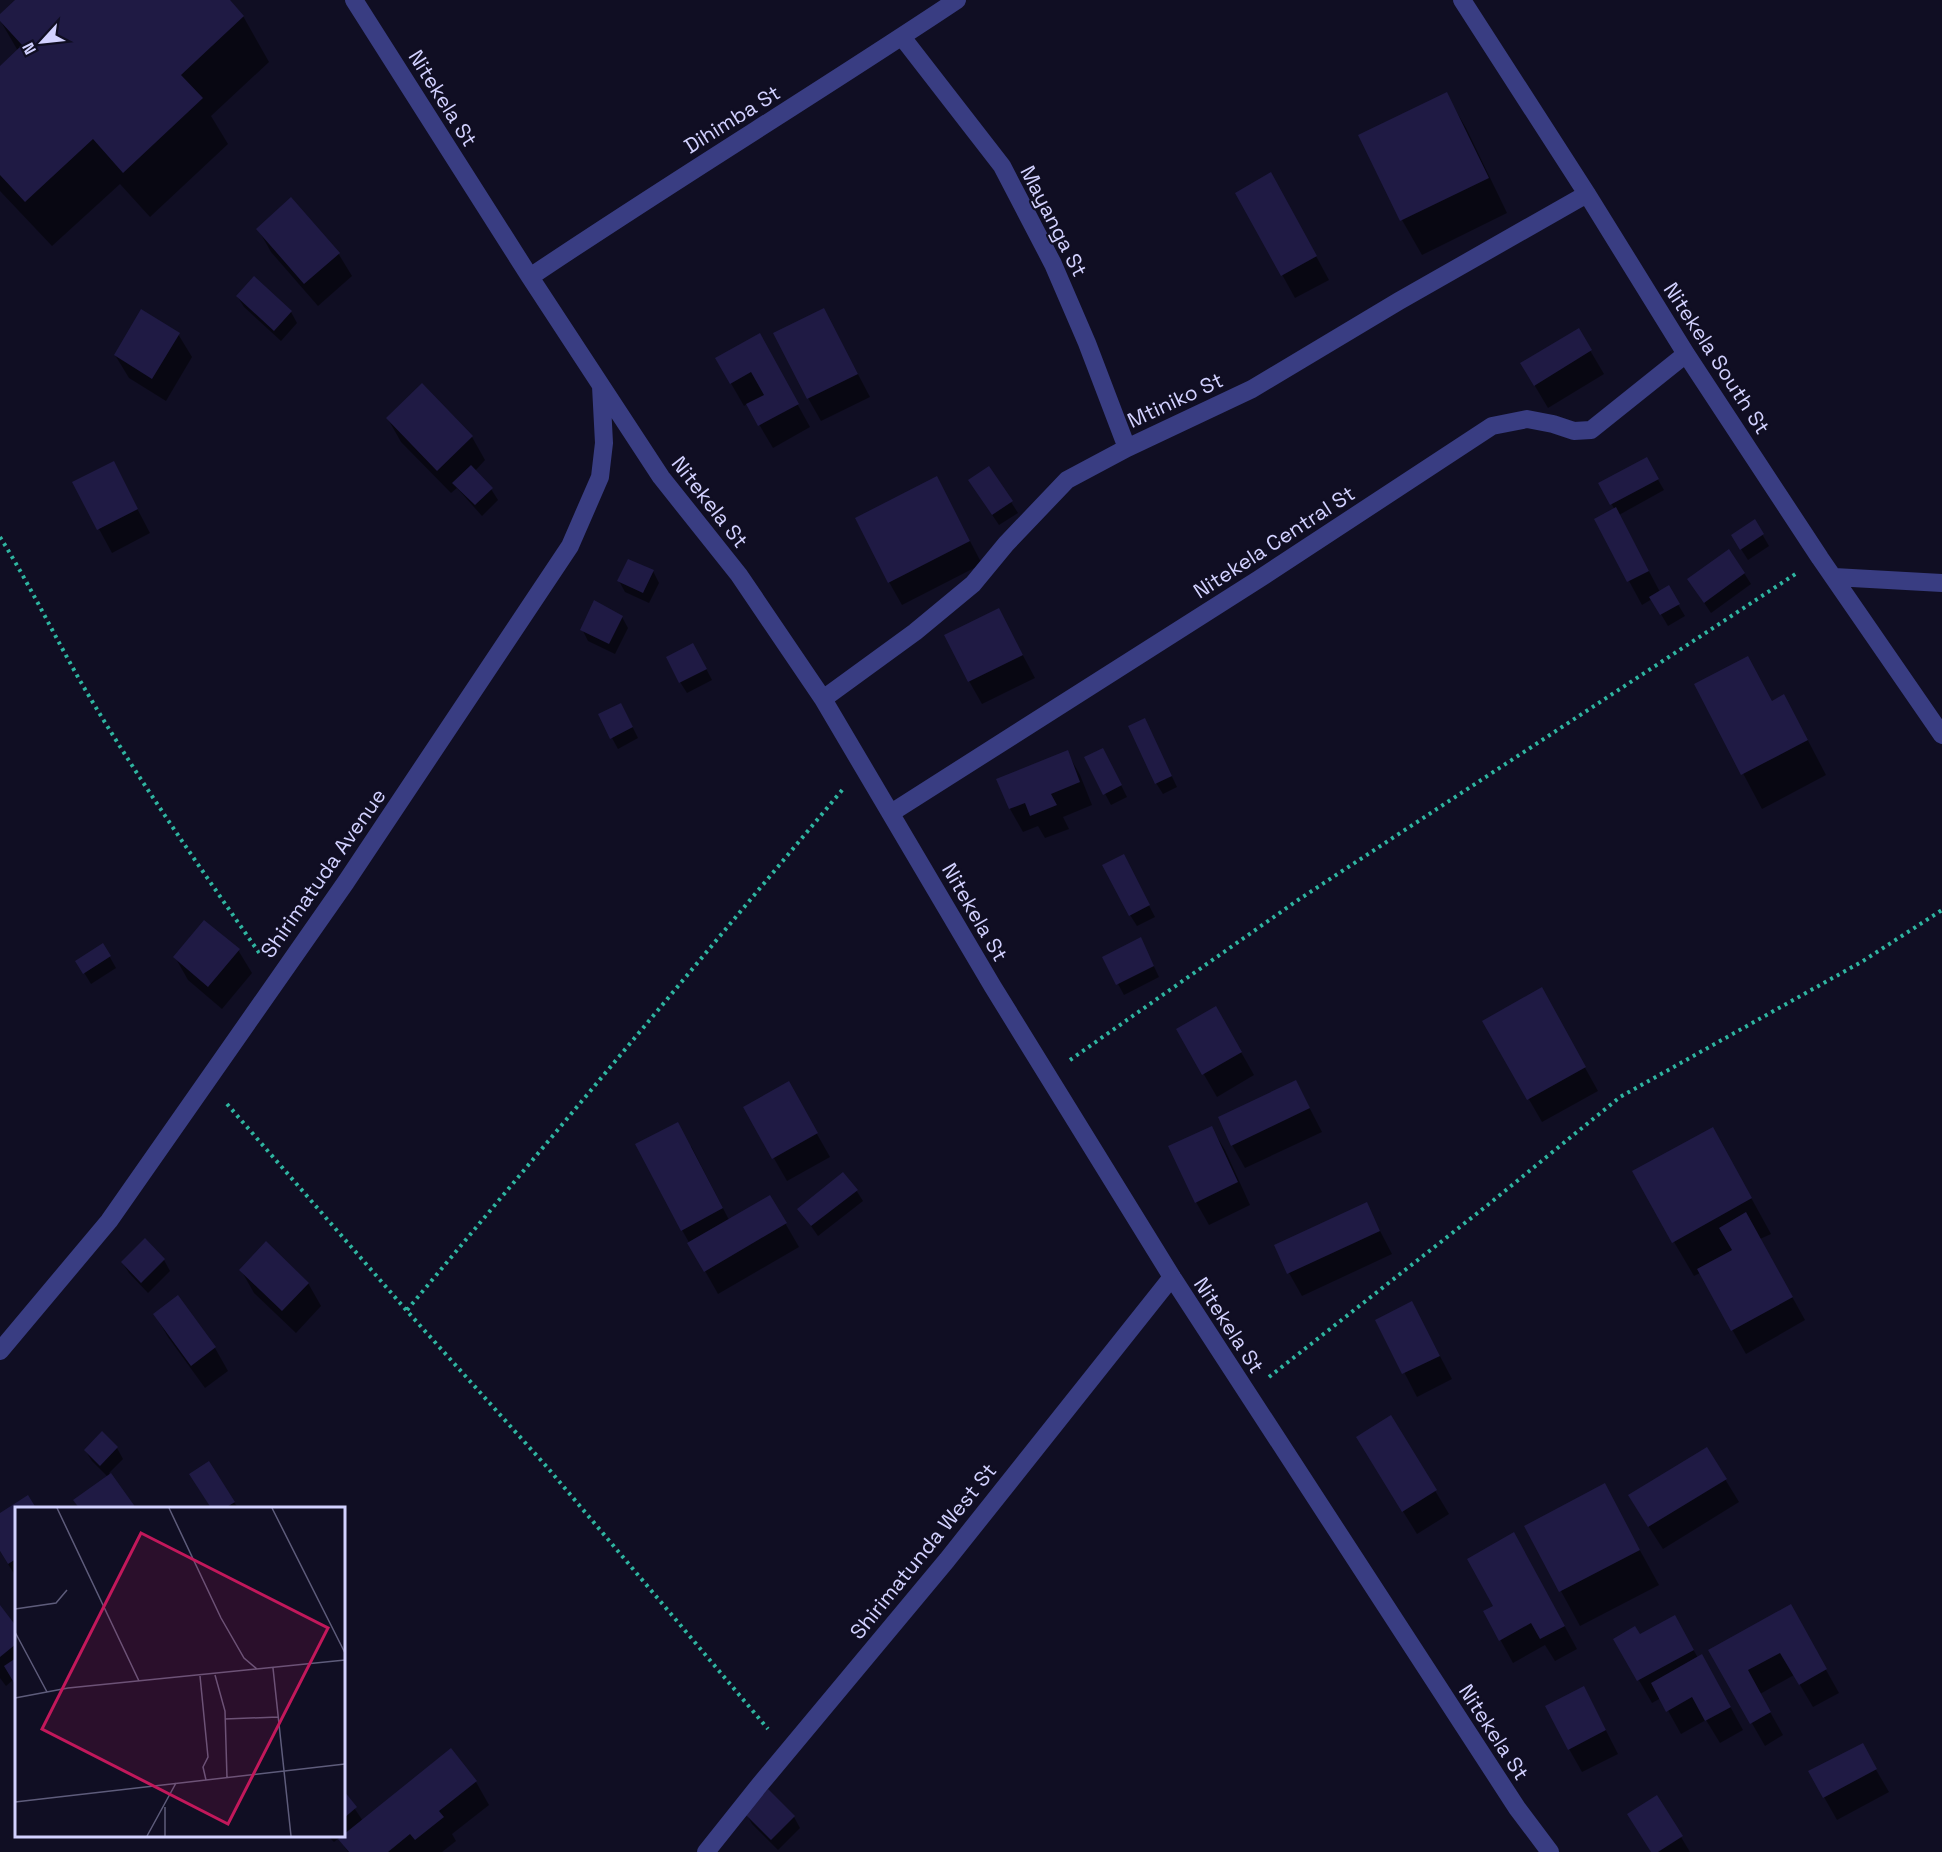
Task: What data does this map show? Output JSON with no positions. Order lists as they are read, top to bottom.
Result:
{
  "streets": {
    "street": [
      "Nitekela St",
      "Dihimba St",
      "Mayanga St",
      "Nitekela South St",
      "Mtiniko St",
      "Nitekela Central St",
      "Shirimatuda Avenue",
      "Shirimatunda West St"
    ]
  },
  "crossings": [
    ["Nitekela St", "Dihimba St"],
    ["Nitekela St", "Mtiniko St"],
    ["Nitekela St", "Nitekela Central St"],
    ["Nitekela St", "Shirimatuda Avenue"],
    ["Nitekela St", "Shirimatunda West St"],
    ["Dihimba St", "Mayanga St"],
    ["Mayanga St", "Mtiniko St"],
    ["Nitekela South St", "Mtiniko St"],
    ["Nitekela South St", "Nitekela Central St"]
  ],
  "north": "bottom left"
}
